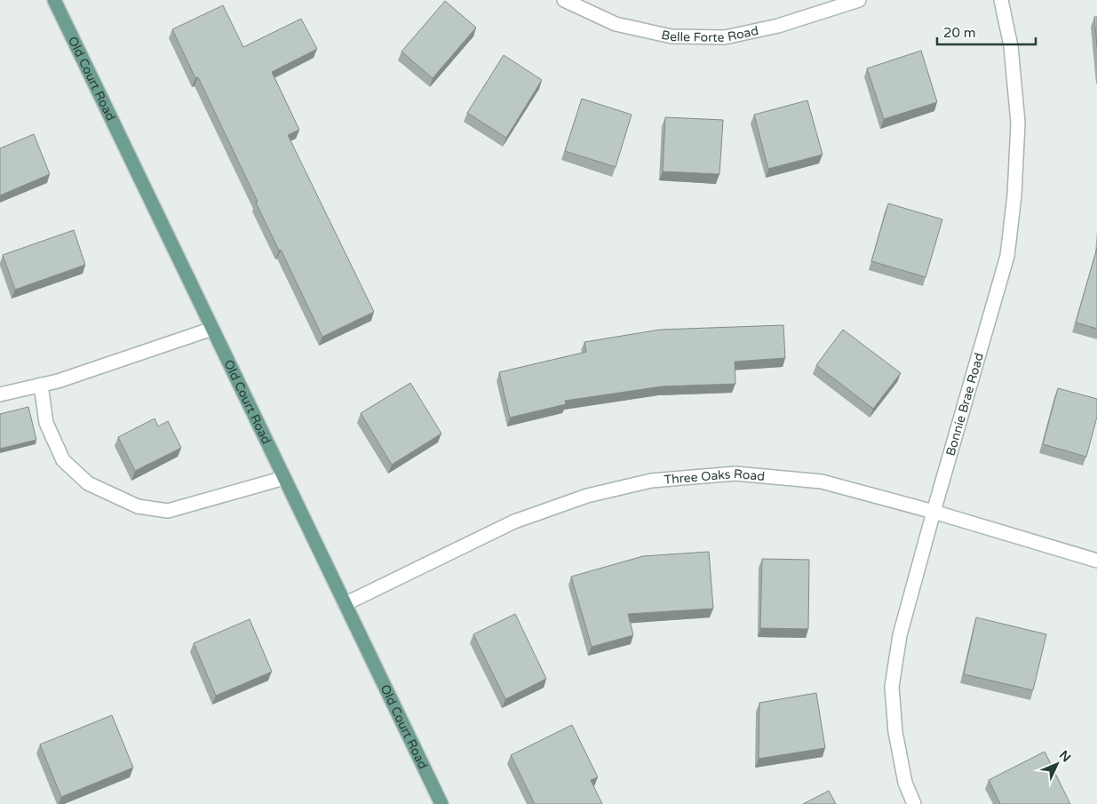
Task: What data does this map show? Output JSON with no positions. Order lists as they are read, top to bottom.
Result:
{
  "streets": {
    "main road": ["Old Court Road"],
    "street": ["Belle Forte Road", "Bonnie Brae Road", "Three Oaks Road"]
  },
  "crossings": [
    ["Old Court Road", "Three Oaks Road"],
    ["Bonnie Brae Road", "Three Oaks Road"]
  ],
  "scale_bar": "20 m",
  "north": "top right"
}
